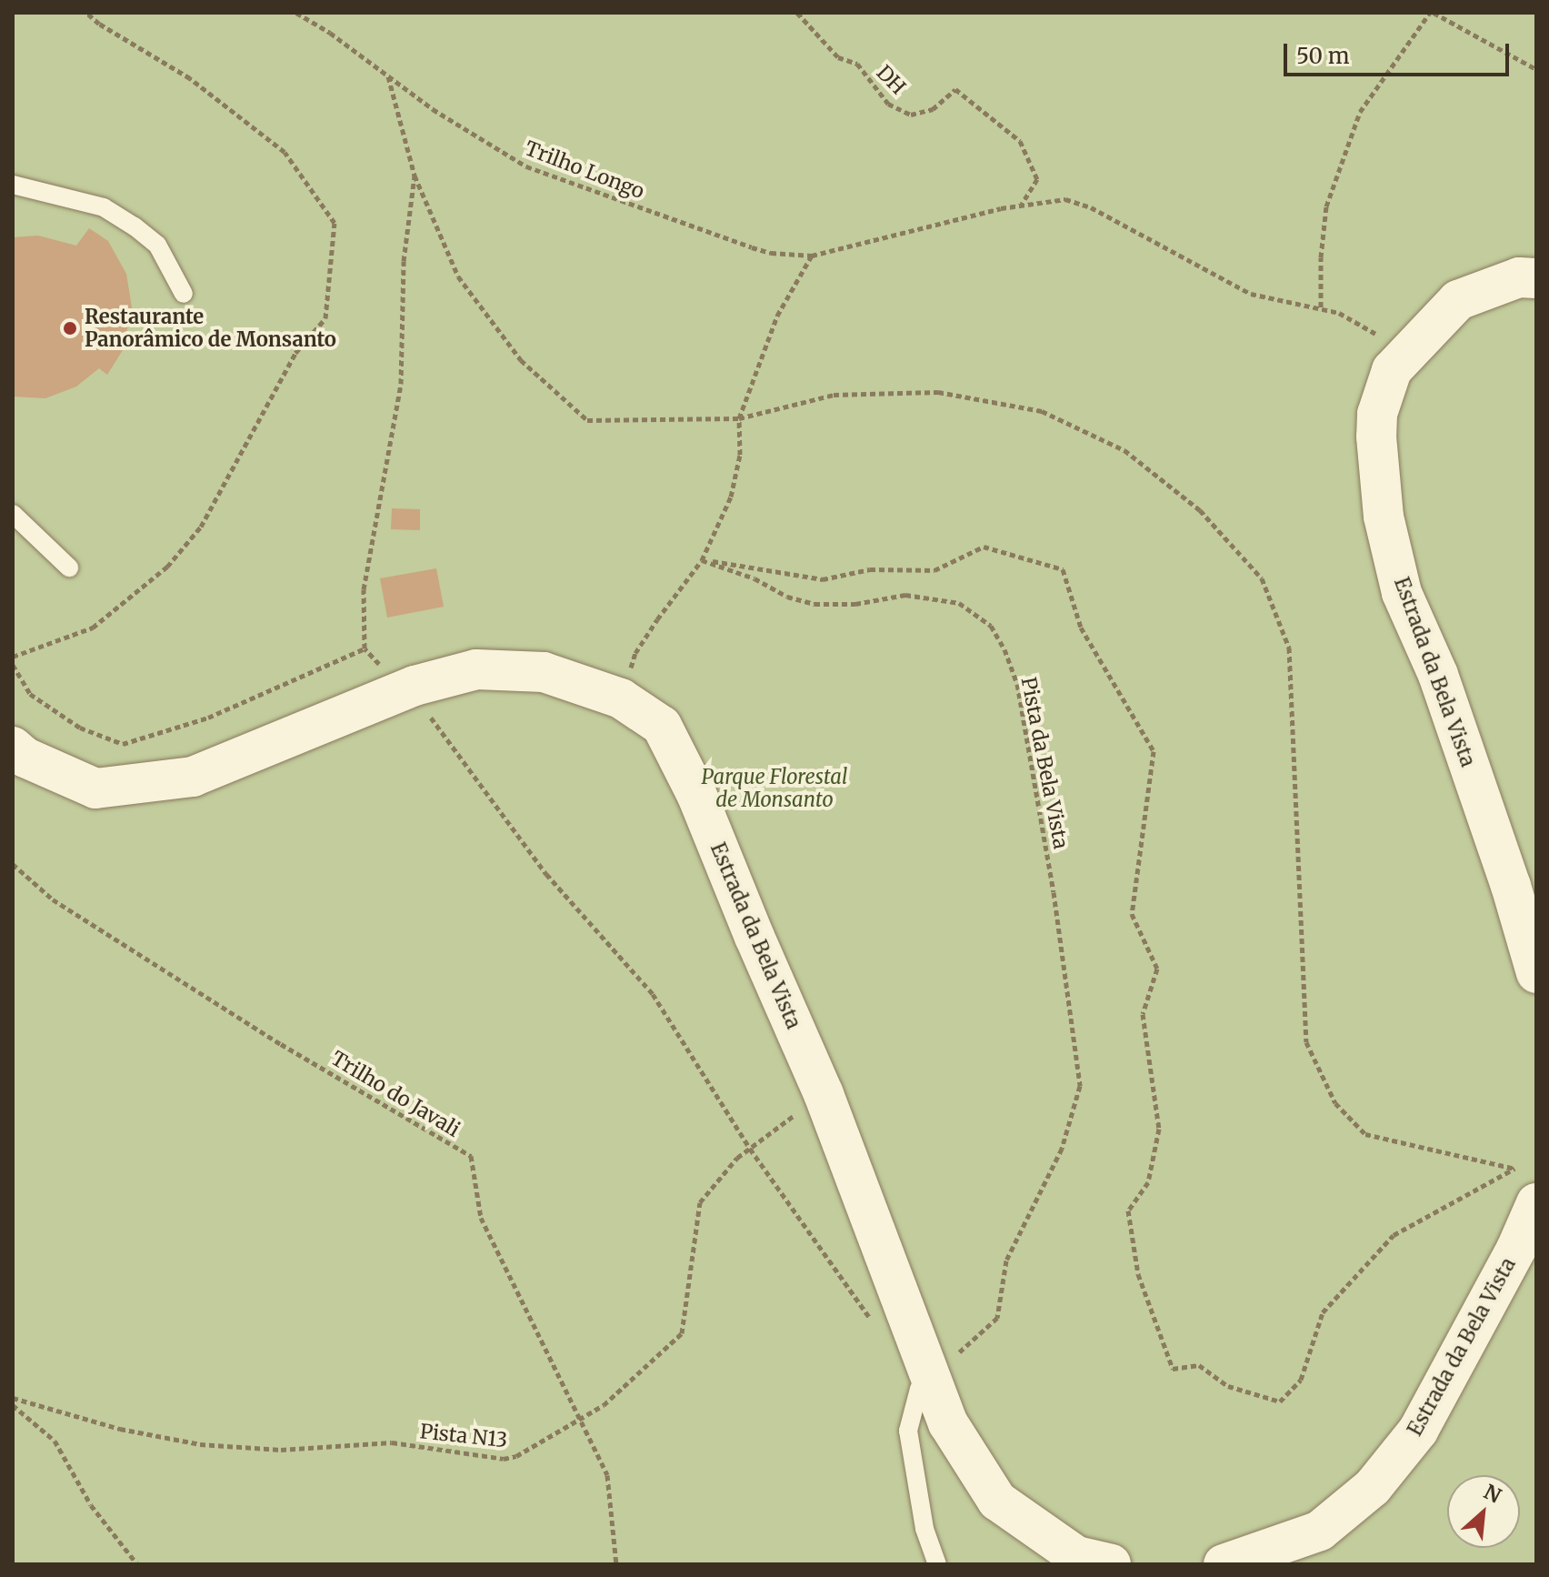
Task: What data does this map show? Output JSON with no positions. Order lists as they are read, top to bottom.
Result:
{
  "streets": {
    "street": ["Estrada da Bela Vista"],
    "path": [
      "DH",
      "Trilho Longo",
      "Pista da Bela Vista",
      "Trilho do Javali",
      "Pista N13"
    ]
  },
  "crossings": [
    ["Estrada da Bela Vista", "Pista da Bela Vista"],
    ["Trilho do Javali", "Pista N13"]
  ],
  "parks": ["Parque Florestal de Monsanto"],
  "places": ["Restaurante Panorâmico de Monsanto"],
  "scale_bar": "50 m",
  "north": "top right"
}
